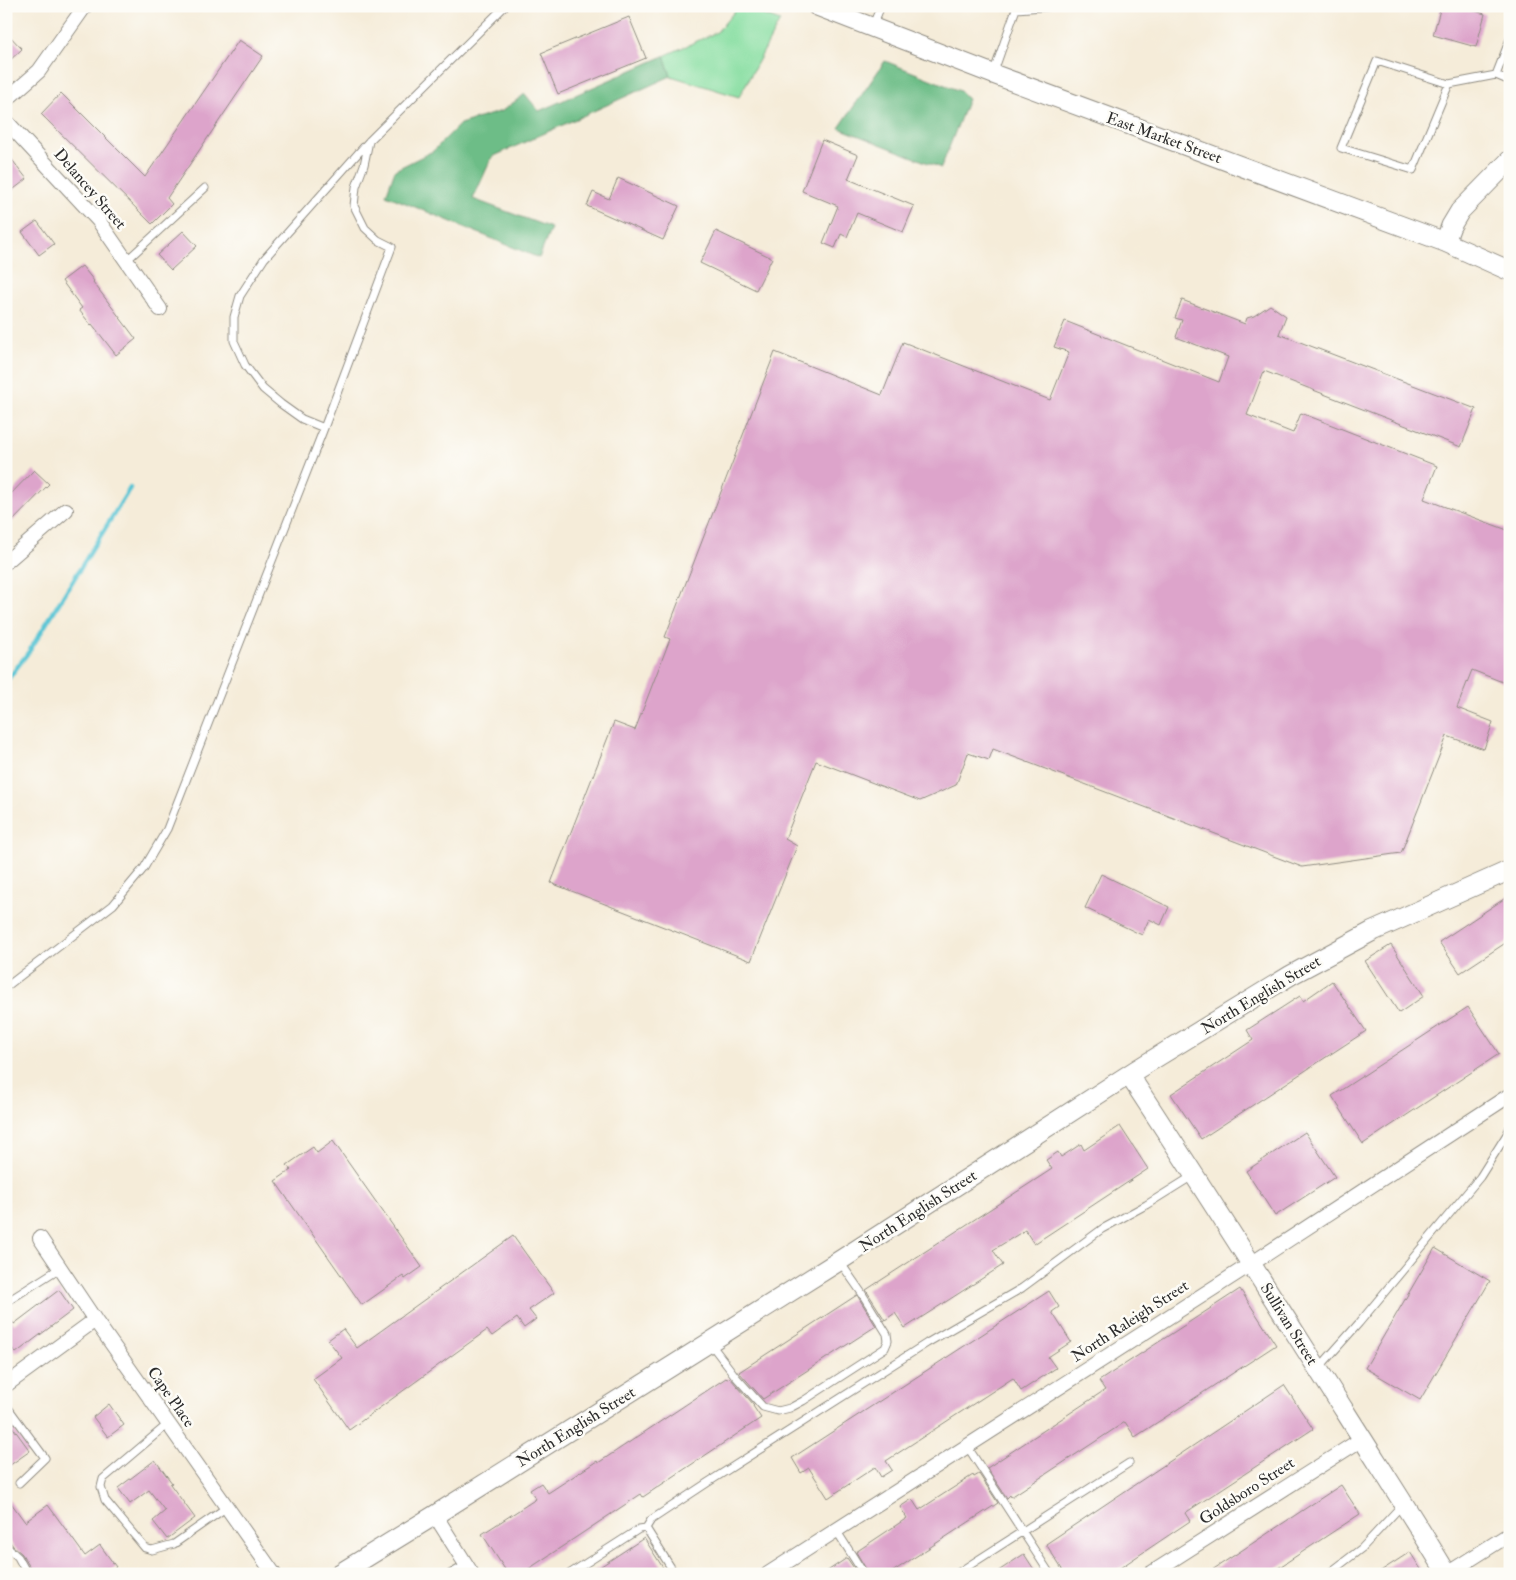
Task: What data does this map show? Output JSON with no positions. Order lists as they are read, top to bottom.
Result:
{
  "streets": {
    "street": [
      "East Market Street",
      "Delancey Street",
      "North English Street",
      "North Raleigh Street",
      "Sullivan Street",
      "Cape Place",
      "Goldsboro Street"
    ]
  },
  "crossings": [
    ["North English Street", "Sullivan Street"],
    ["North Raleigh Street", "Sullivan Street"],
    ["Sullivan Street", "Goldsboro Street"]
  ]
}
